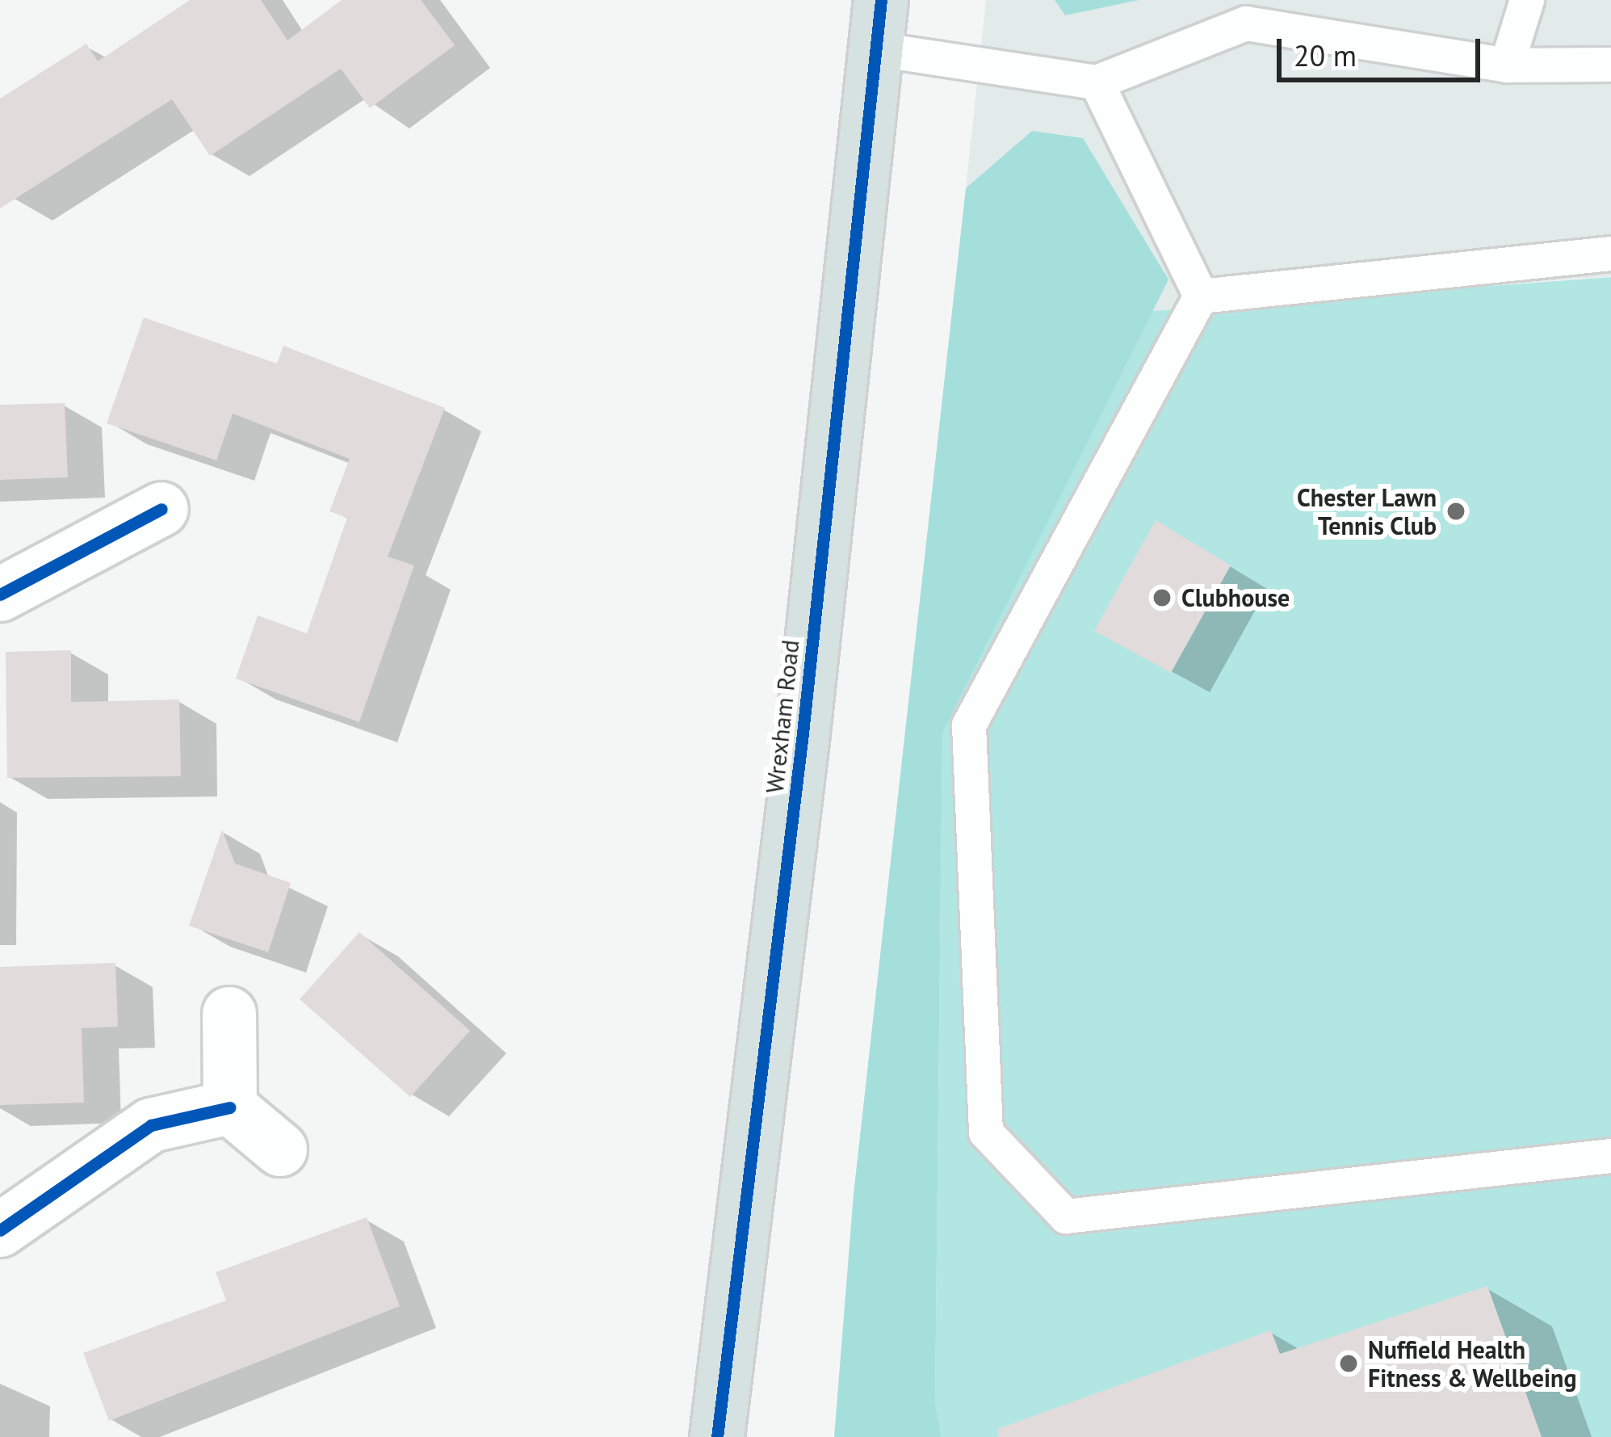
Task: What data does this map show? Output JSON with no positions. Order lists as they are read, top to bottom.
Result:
{
  "streets": {
    "highway": ["Wrexham Road"]
  },
  "places": ["Chester Lawn Tennis Club", "Clubhouse", "Nuffield Health Fitness & Wellbeing"],
  "scale_bar": "20 m"
}
